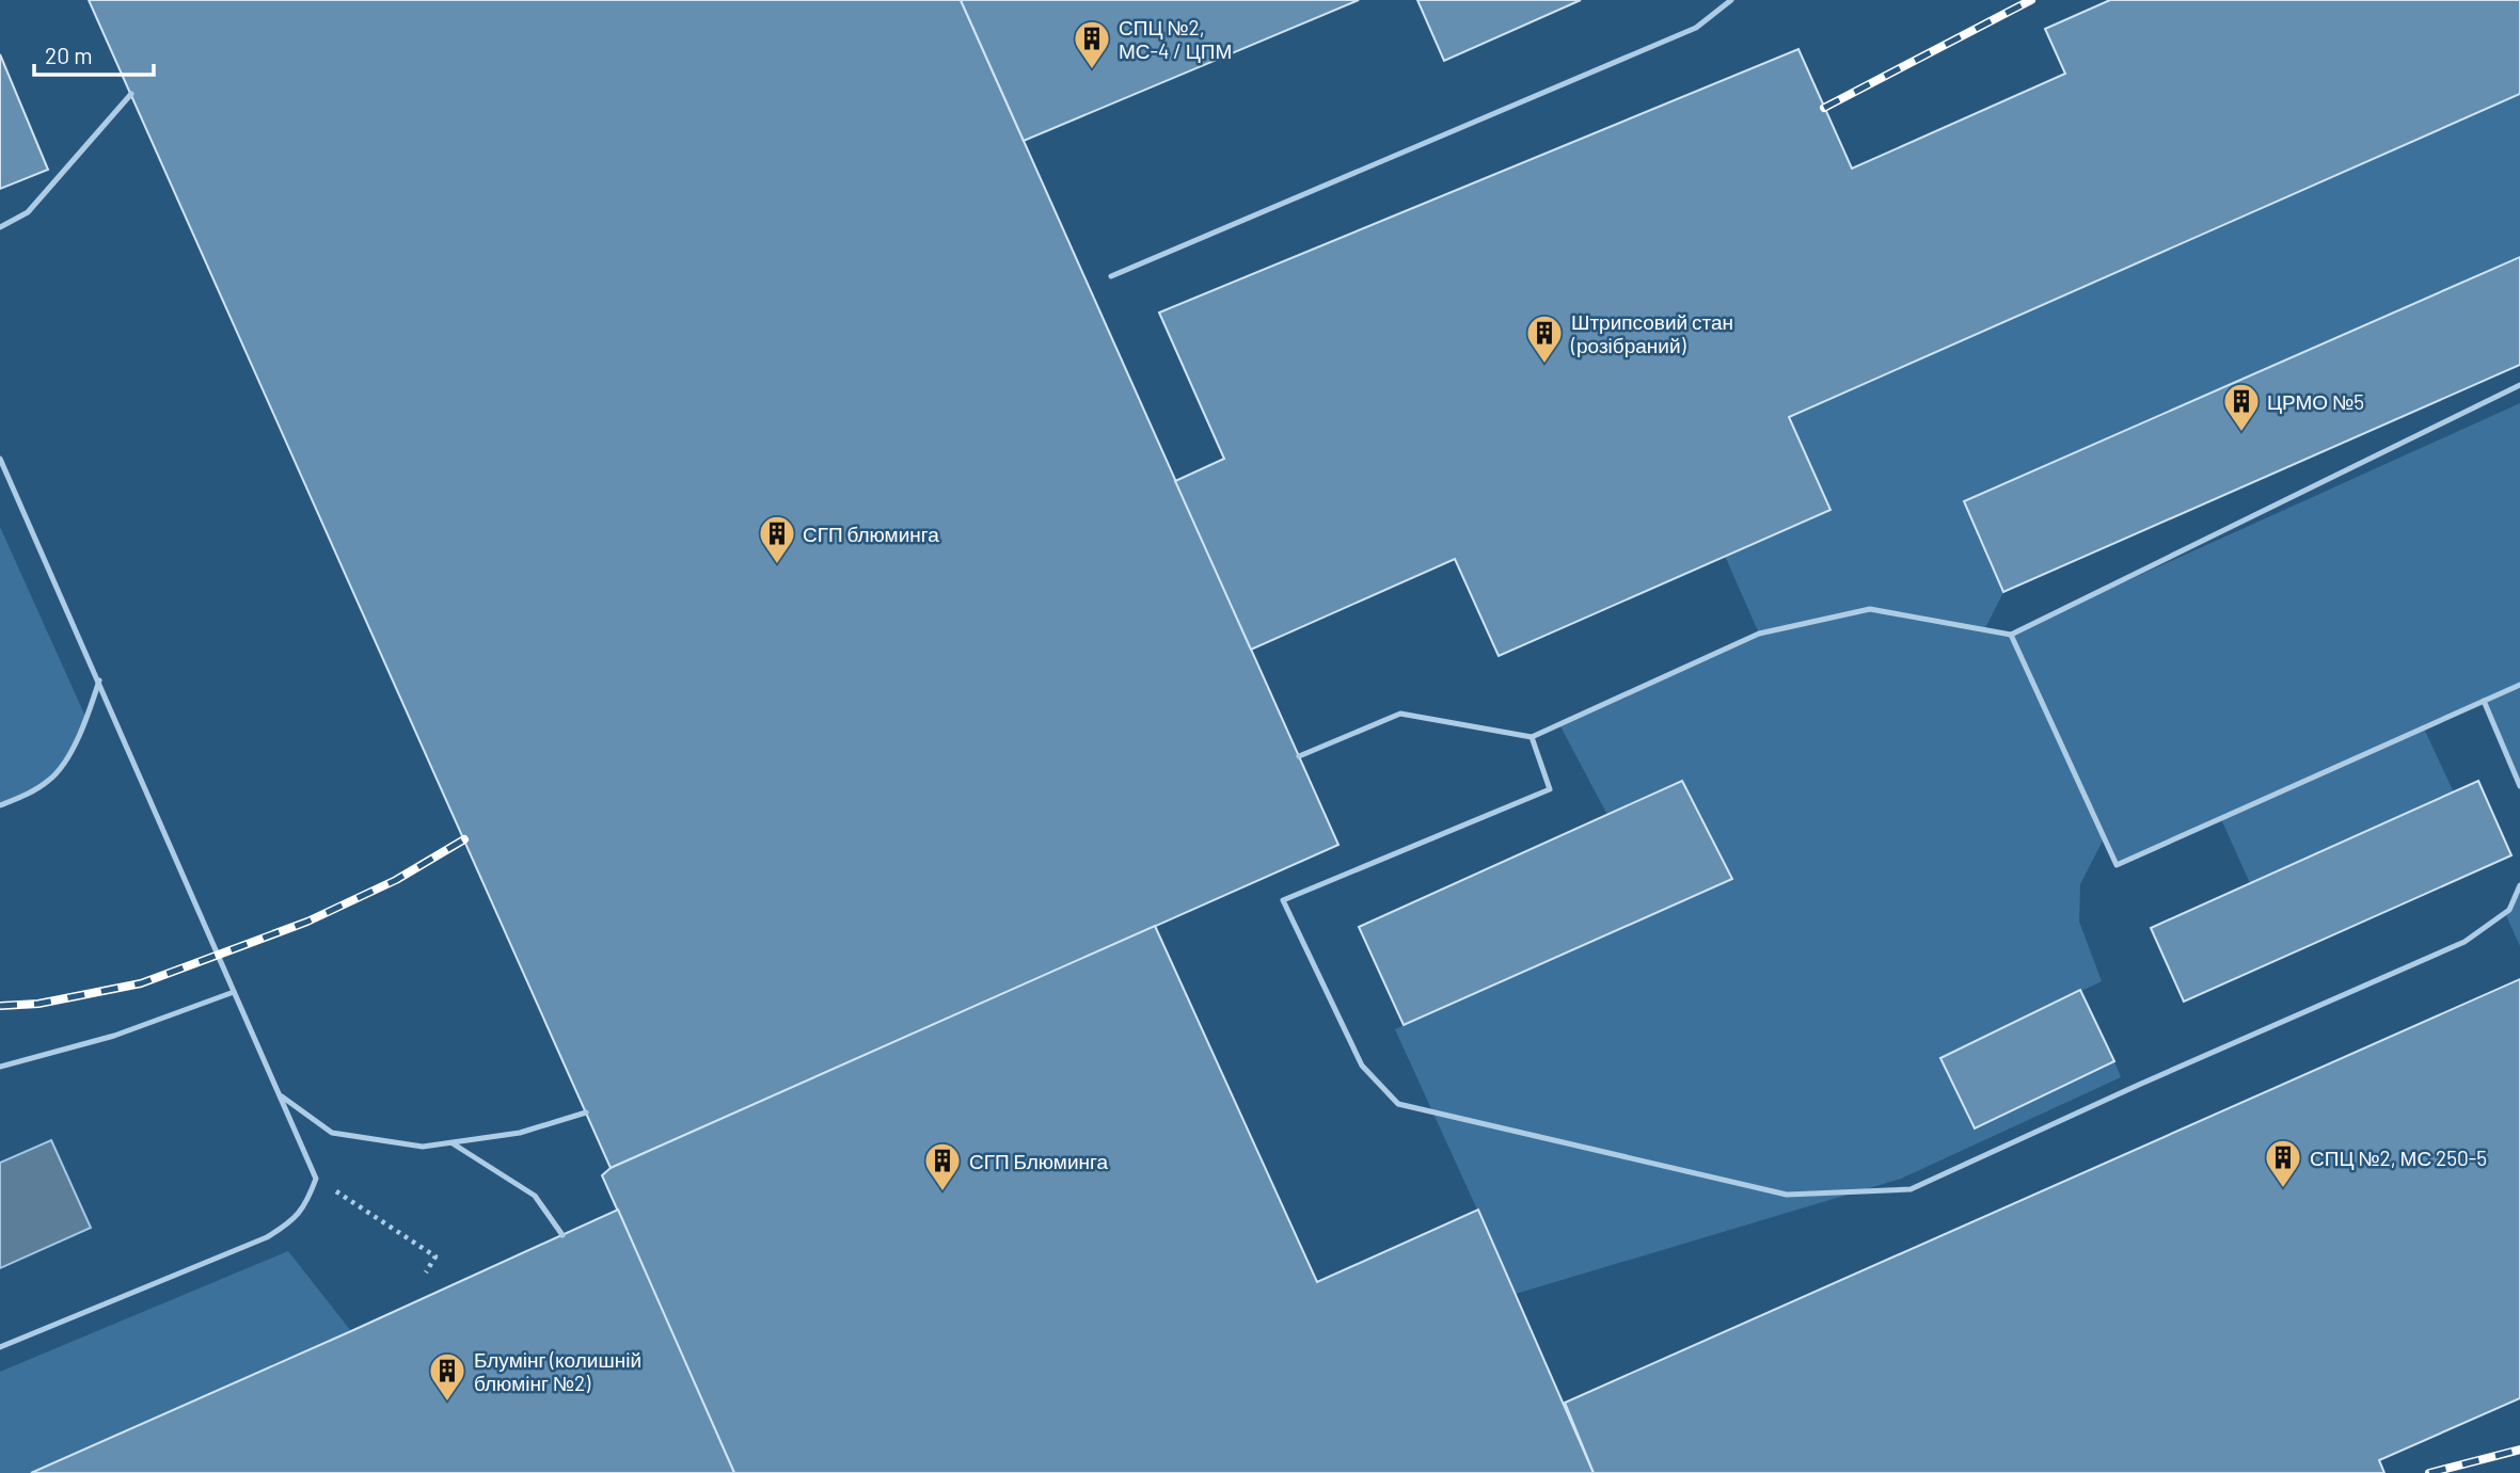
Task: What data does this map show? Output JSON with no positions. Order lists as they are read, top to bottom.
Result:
{
  "places": {
    "building": [
      "СПЦ №2, МС-4 / ЦПМ",
      "Штрипсовий стан (розібраний)",
      "ЦРМО №5",
      "СГП блюминга",
      "СПЦ №2, МС 250-5",
      "СГП Блюминга",
      "Блумінг (колишній блюмінг №2)"
    ]
  },
  "scale_bar": "20 m"
}
